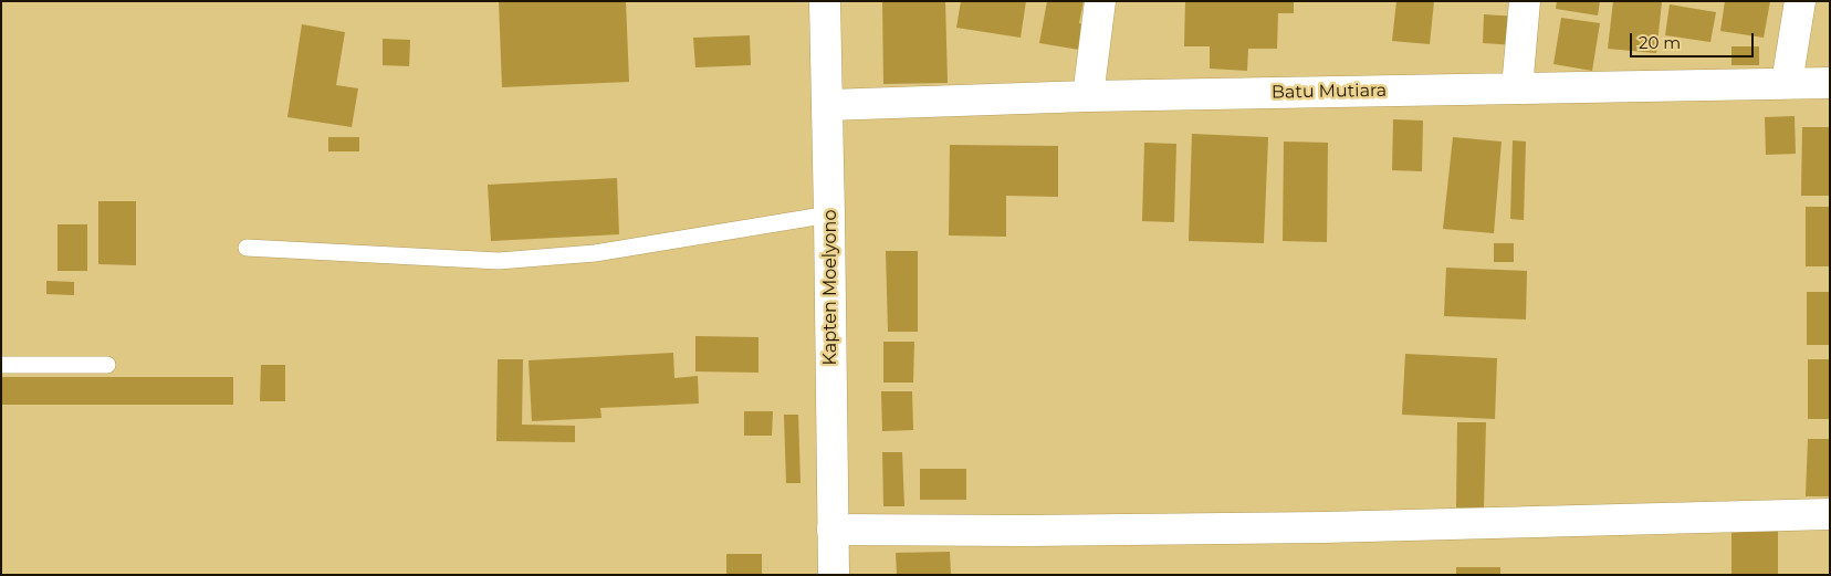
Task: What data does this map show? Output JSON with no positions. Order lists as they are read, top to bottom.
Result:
{
  "streets": {
    "street": ["Batu Mutiara", "Kapten Moelyono"]
  },
  "crossings": [
    ["Batu Mutiara", "Kapten Moelyono"]
  ],
  "scale_bar": "20 m"
}
